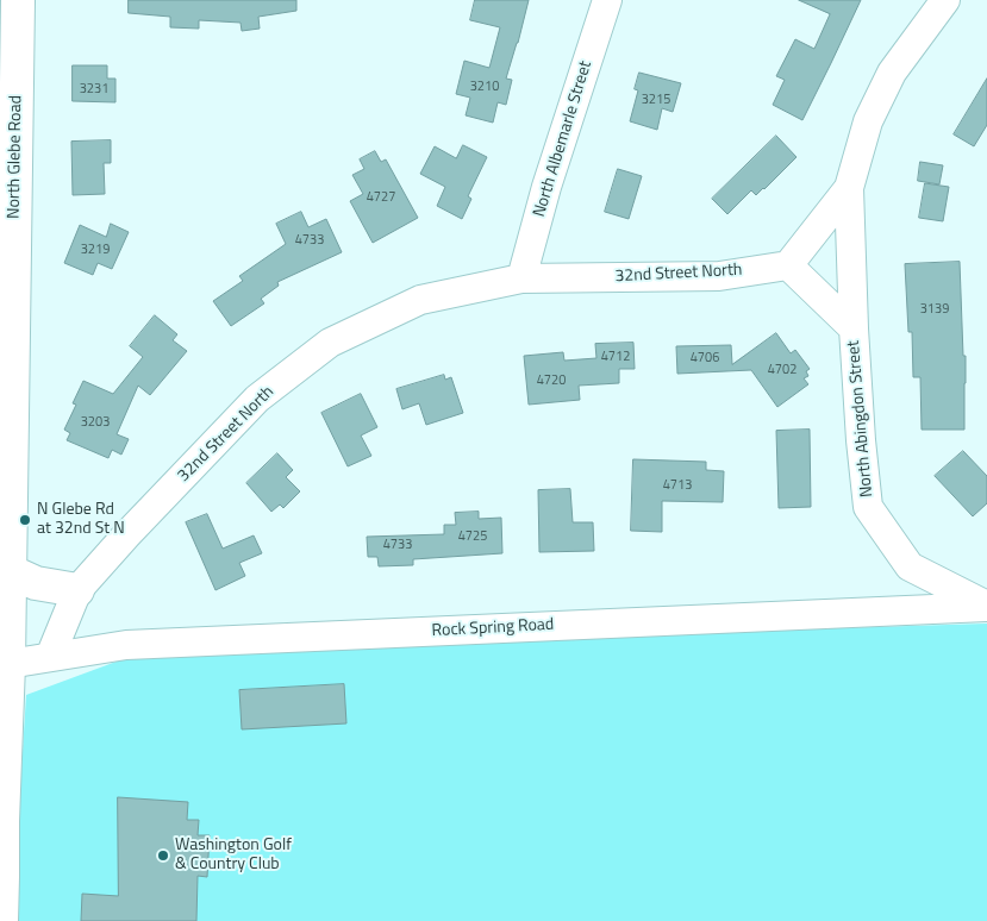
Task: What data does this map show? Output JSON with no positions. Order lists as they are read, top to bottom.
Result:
{
  "streets": {
    "main road": ["North Glebe Road"],
    "street": [
      "North Albemarle Street",
      "32nd Street North",
      "North Abingdon Street",
      "Rock Spring Road"
    ]
  },
  "crossings": [
    ["North Albemarle Street", "32nd Street North"],
    ["North Glebe Road", "Rock Spring Road"],
    ["32nd Street North", "North Abingdon Street"],
    ["32nd Street North", "Rock Spring Road"],
    ["North Abingdon Street", "Rock Spring Road"]
  ],
  "places": ["N Glebe Rd at 32nd St N", "Washington Golf & Country Club"],
  "house_numbers": [
    "3210",
    "3231",
    "3215",
    "4727",
    "4733",
    "3219",
    "3139",
    "4712",
    "4706",
    "4702",
    "4720",
    "3203",
    "4713",
    "4725",
    "4733"
  ]
}
